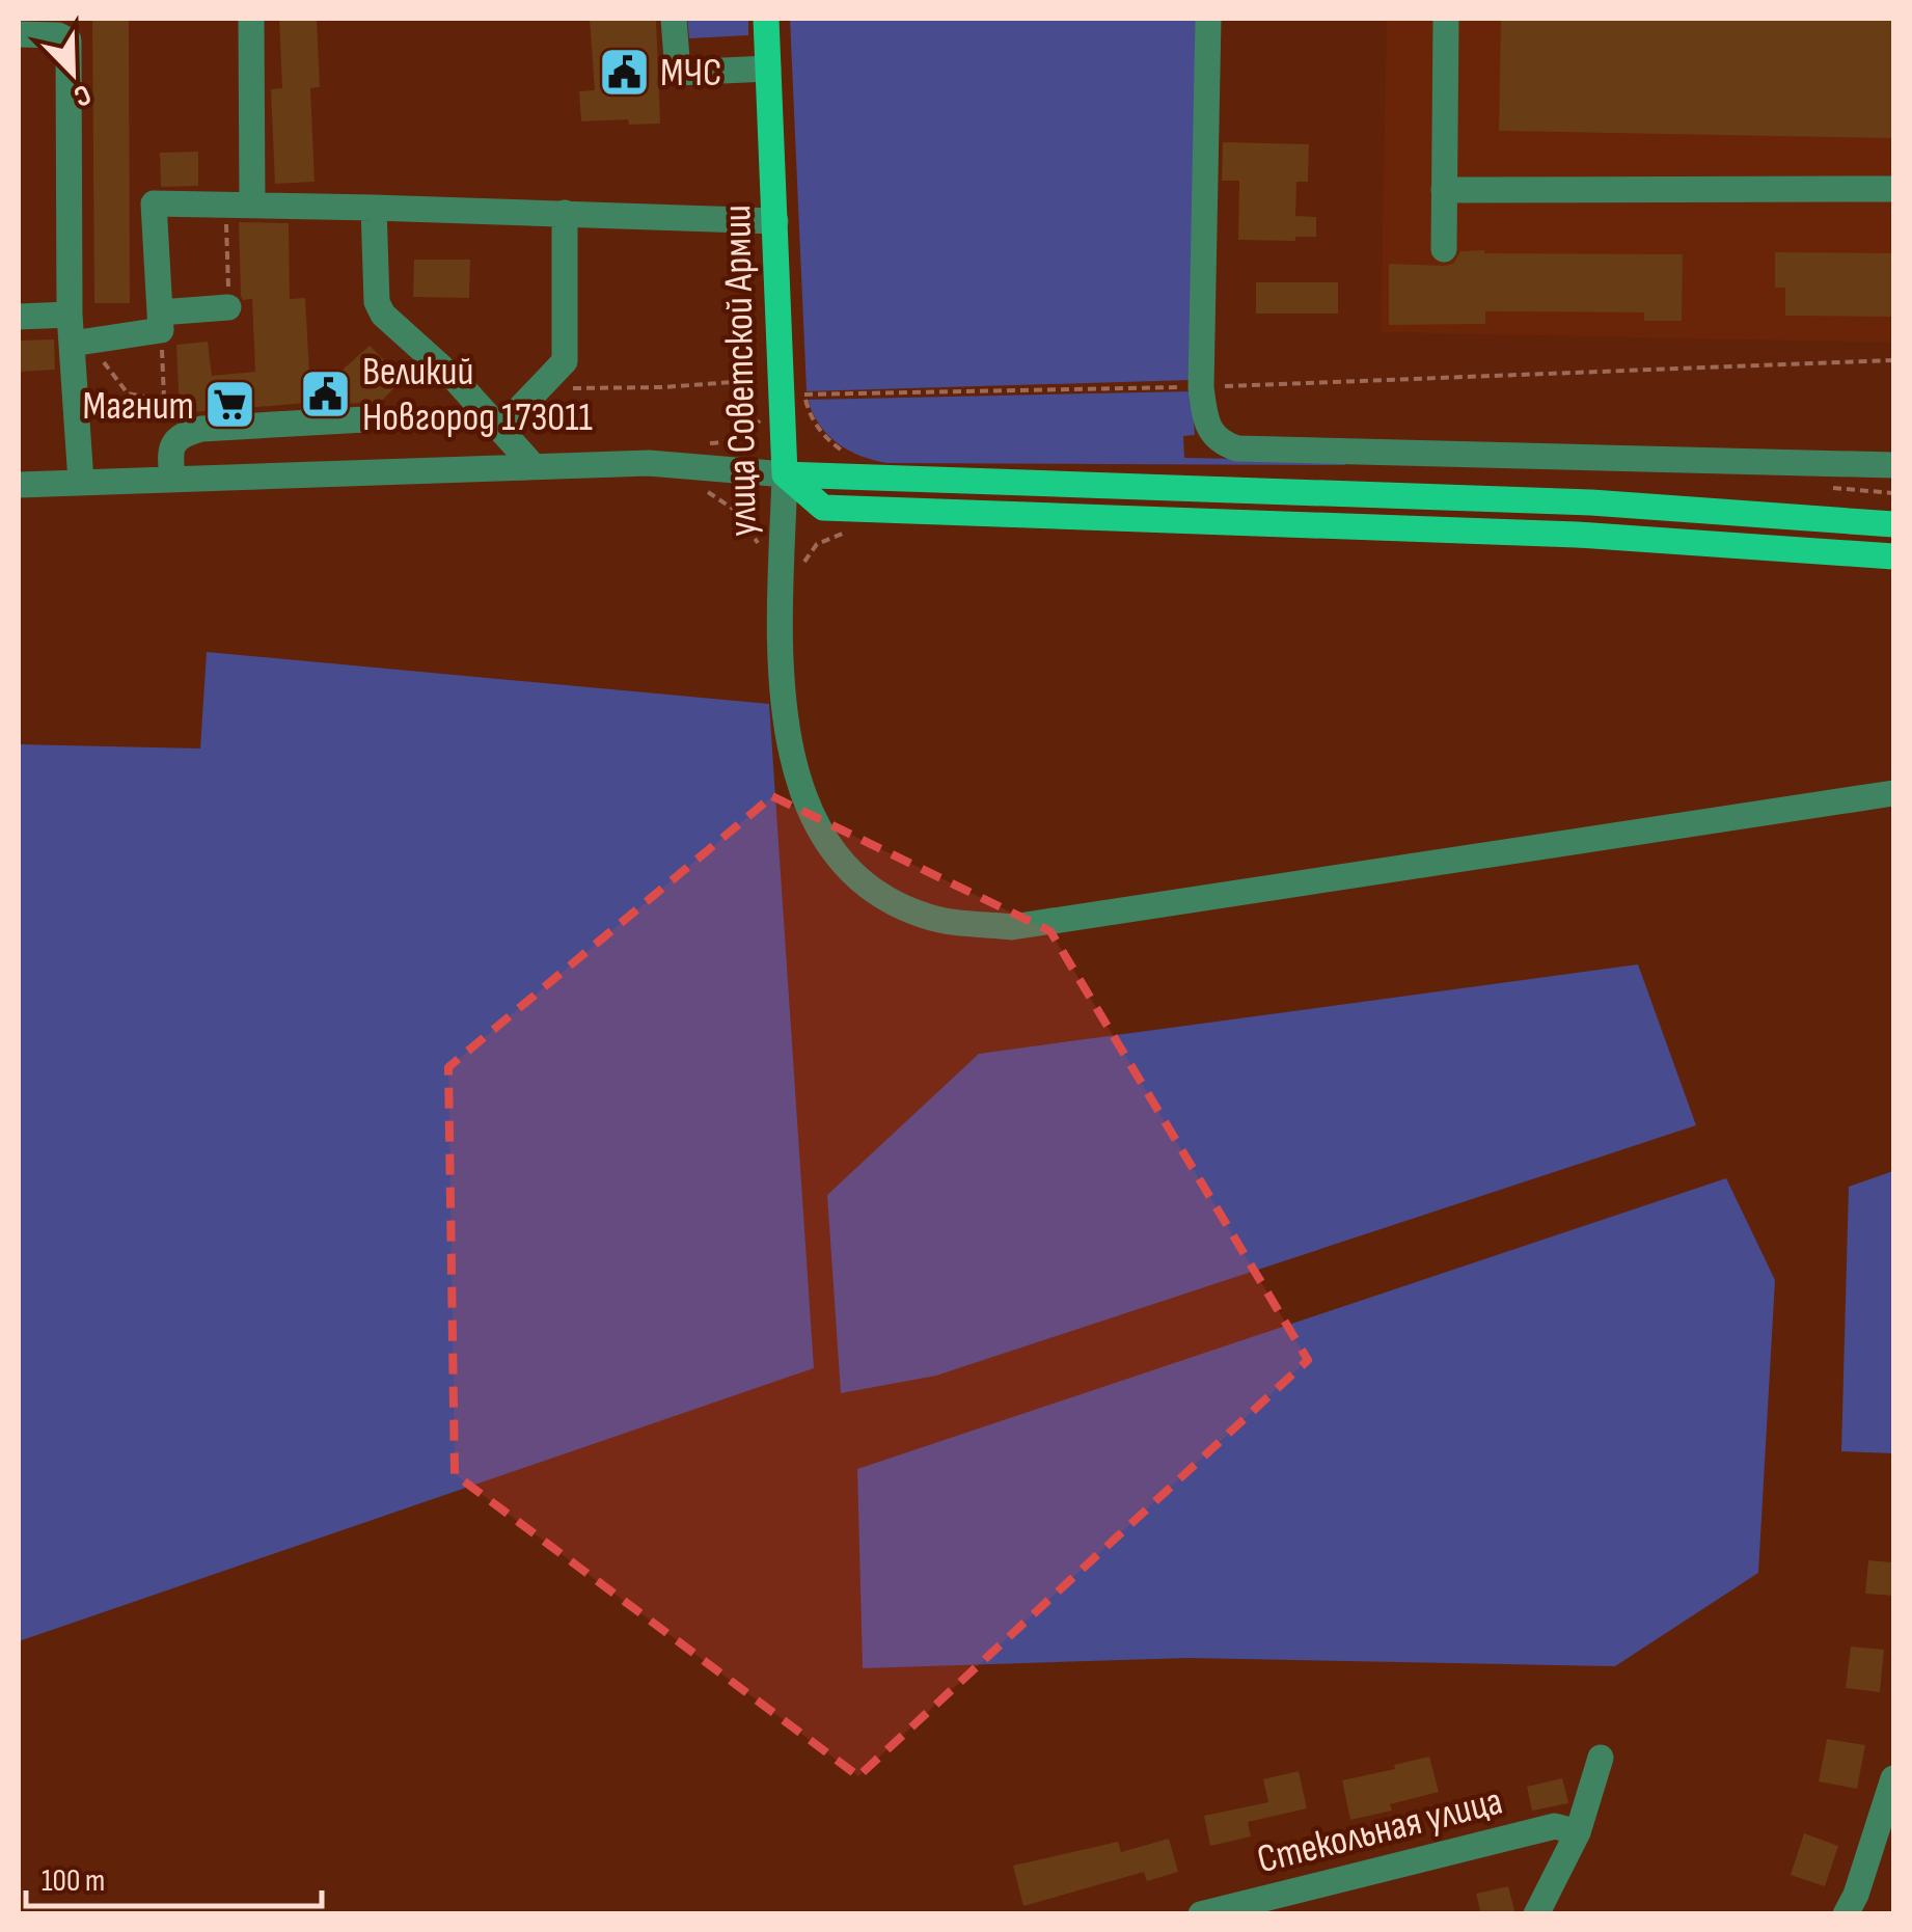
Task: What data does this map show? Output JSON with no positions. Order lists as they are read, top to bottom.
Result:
{
  "streets": {
    "main road": ["улица Советской Армии"],
    "street": ["Стекольная улица"]
  },
  "places": {
    "public building": ["МЧС", "Великий Новгород 173011"],
    "supermarket": ["Магнит"]
  },
  "scale_bar": "100 m",
  "north": "bottom right"
}
